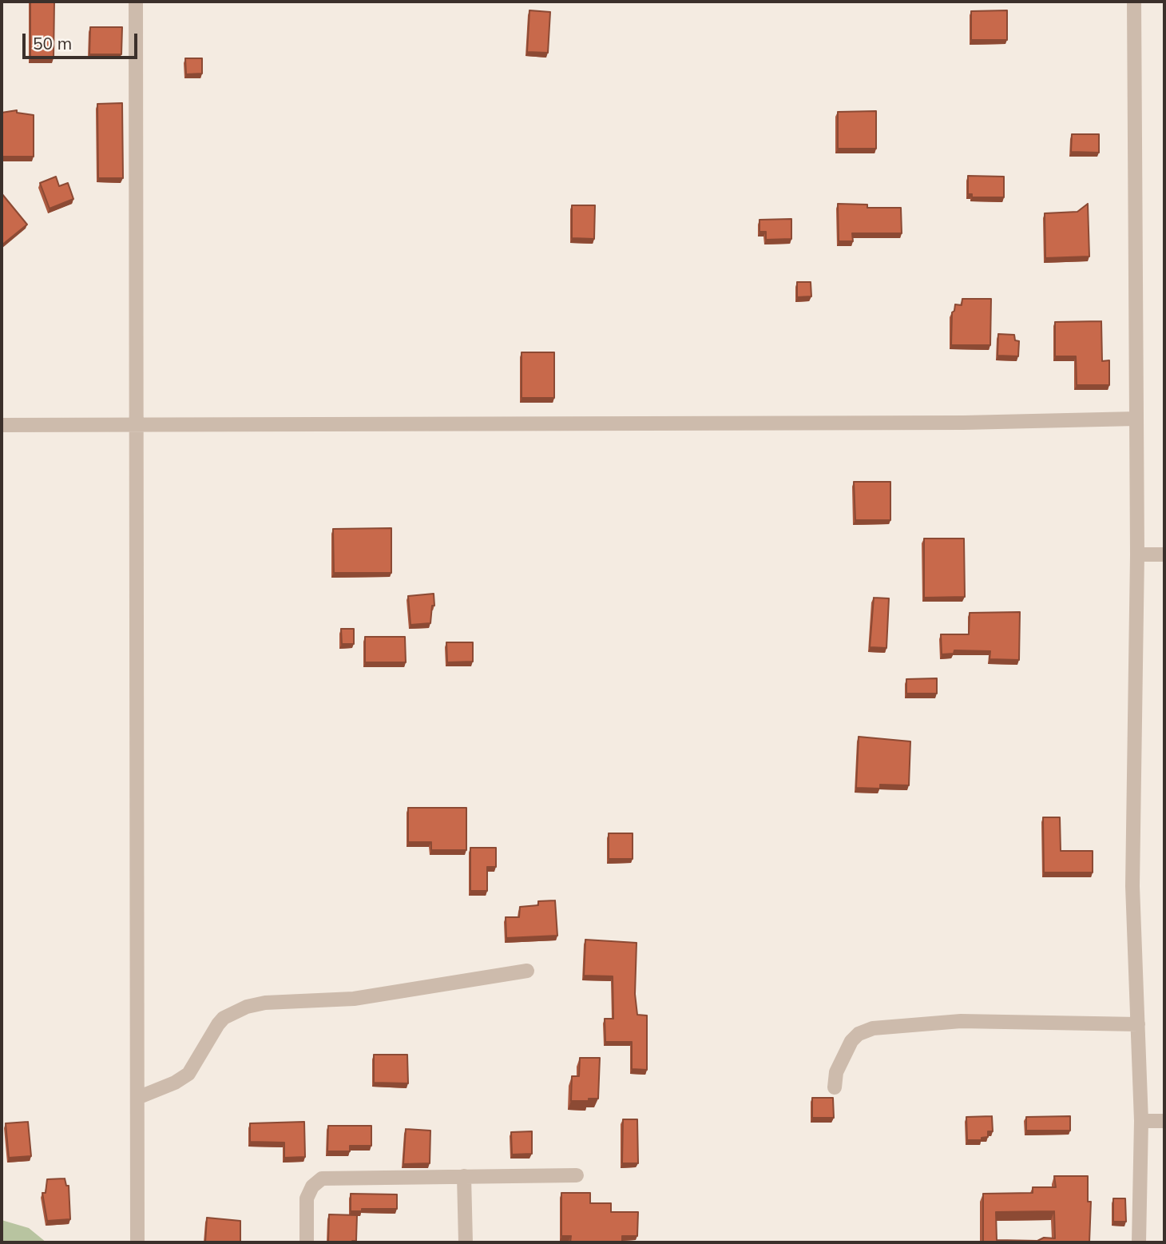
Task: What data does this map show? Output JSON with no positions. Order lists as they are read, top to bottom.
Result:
{
  "scale_bar": "50 m"
}
